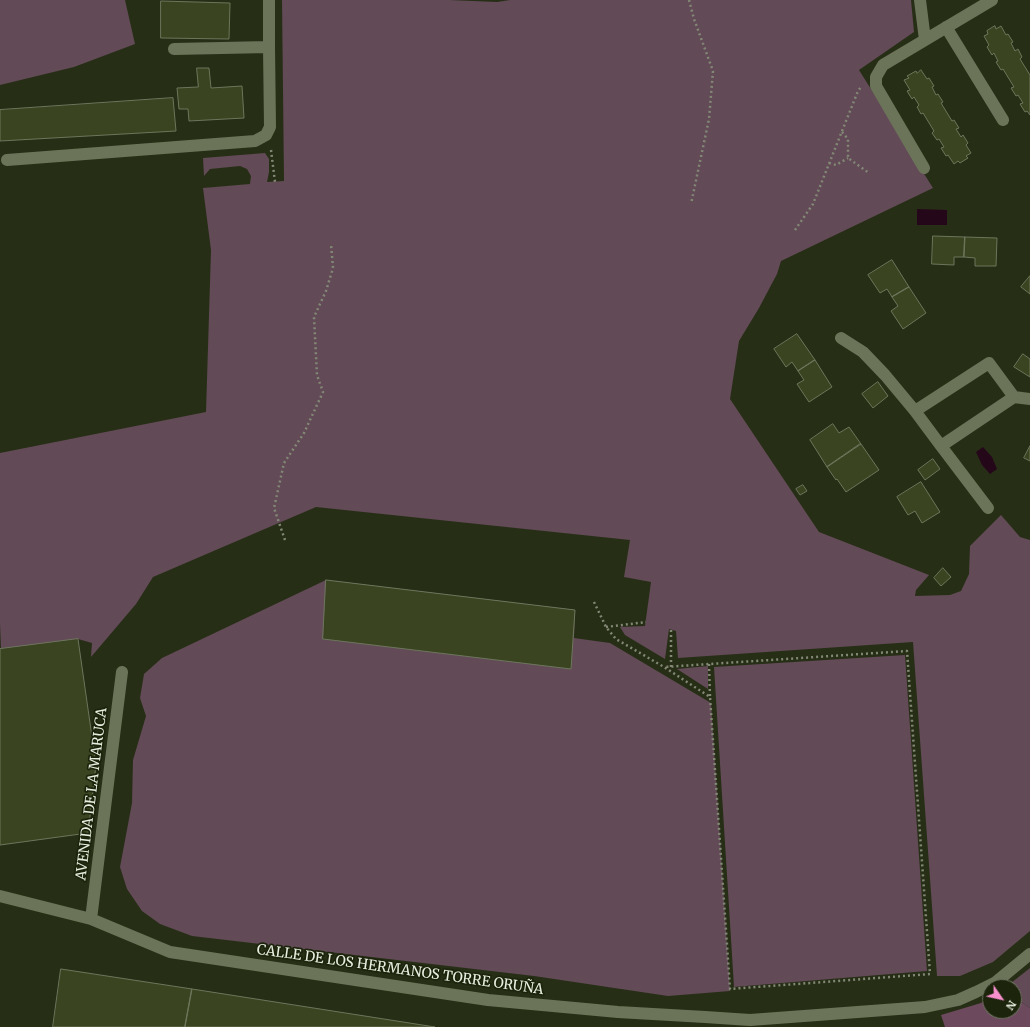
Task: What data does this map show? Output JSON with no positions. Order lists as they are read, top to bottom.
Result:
{
  "streets": {
    "street": ["AVENIDA DE LA MARUCA", "CALLE DE LOS HERMANOS TORRE ORUÑA"]
  },
  "crossings": [
    ["AVENIDA DE LA MARUCA", "CALLE DE LOS HERMANOS TORRE ORUÑA"]
  ],
  "north": "bottom right"
}
